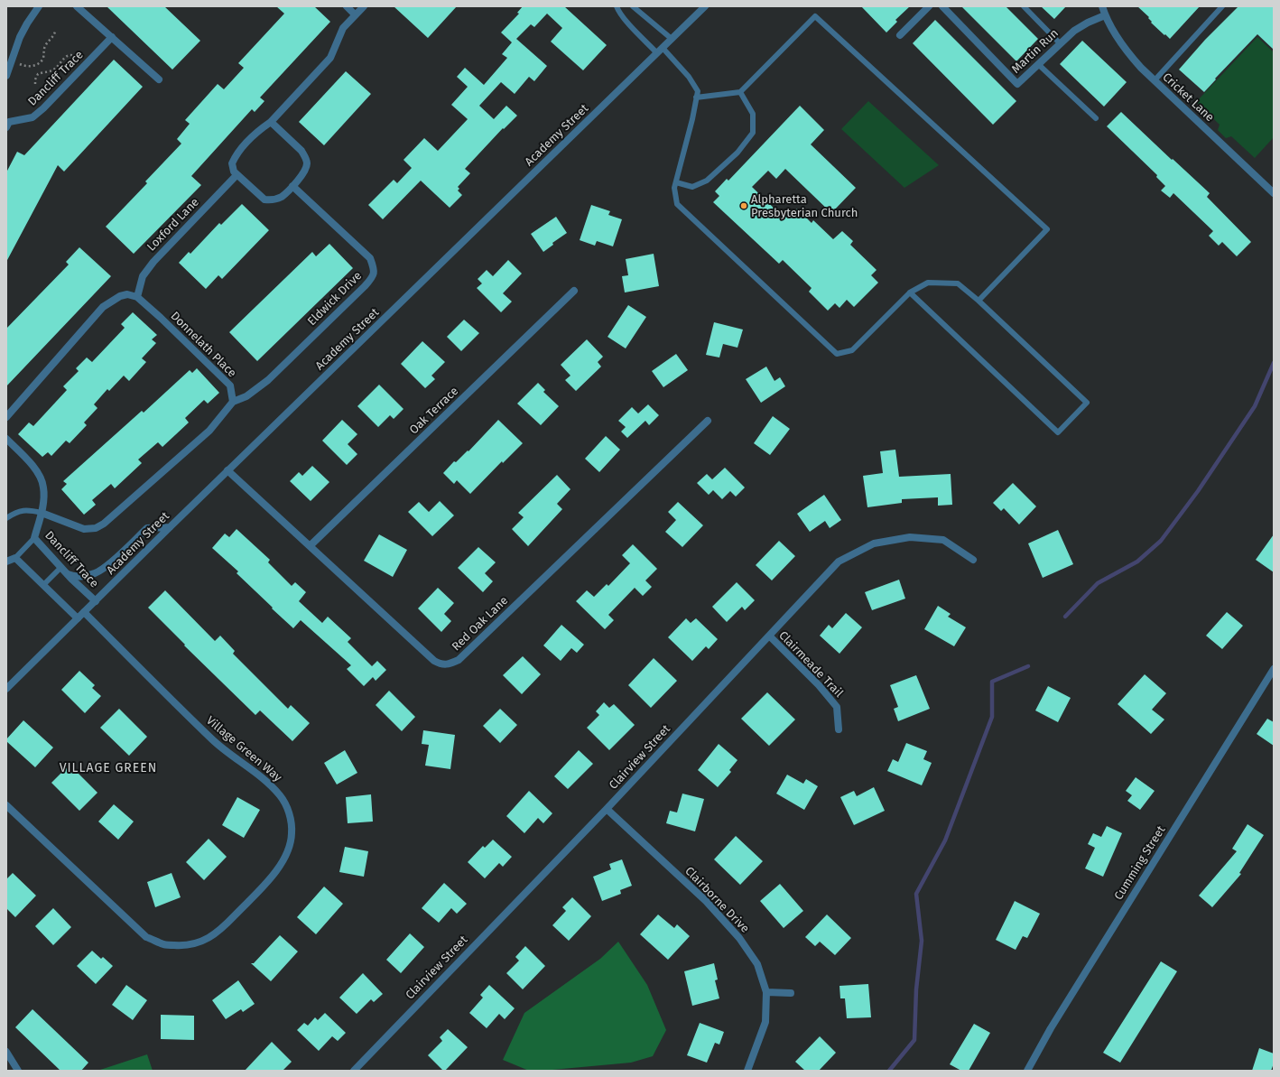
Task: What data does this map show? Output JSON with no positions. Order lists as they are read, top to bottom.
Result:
{
  "streets": {
    "street": [
      "Martin Run",
      "Dancliff Trace",
      "Cricket Lane",
      "Academy Street",
      "Loxford Lane",
      "Eldwick Drive",
      "Donnelath Place",
      "Oak Terrace",
      "Red Oak Lane",
      "Clairmeade Trail",
      "Village Green Way",
      "Clairview Street",
      "Cumming Street",
      "Clairborne Drive"
    ]
  },
  "crossings": [
    ["Martin Run", "Cricket Lane"],
    ["Dancliff Trace", "Academy Street"],
    ["Academy Street", "Red Oak Lane"],
    ["Academy Street", "Village Green Way"],
    ["Loxford Lane", "Eldwick Drive"],
    ["Loxford Lane", "Donnelath Place"],
    ["Eldwick Drive", "Donnelath Place"],
    ["Oak Terrace", "Red Oak Lane"],
    ["Clairmeade Trail", "Clairview Street"],
    ["Clairview Street", "Clairborne Drive"]
  ],
  "districts": ["VILLAGE GREEN"],
  "places": ["Alpharetta Presbyterian Church"]
}
